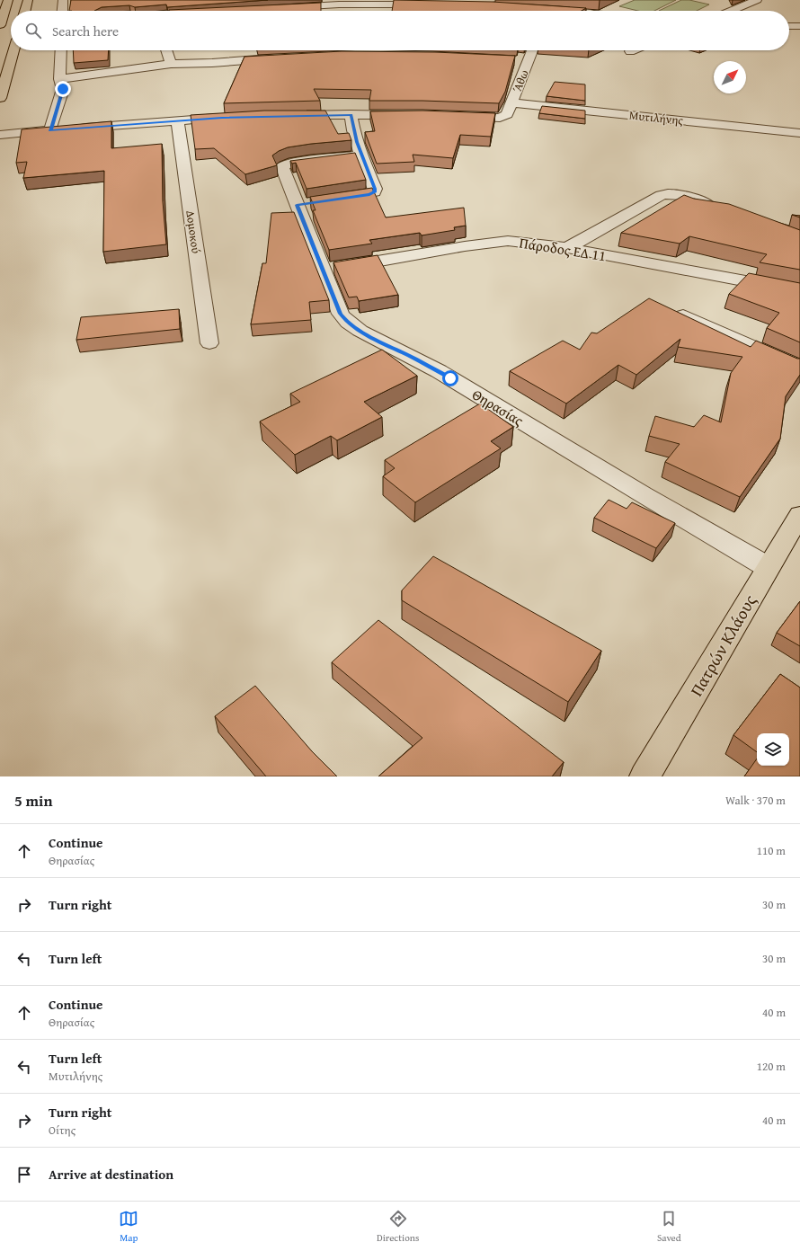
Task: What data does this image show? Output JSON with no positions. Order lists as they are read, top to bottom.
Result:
{
  "streets": {
    "main road": ["Πατρών Κλάους"],
    "street": [
      "Άθω",
      "Μυτιλήνης",
      "Δομοκού",
      "Πάροδος ΕΔ 11",
      "Θηρασίας"
    ]
  },
  "crossings": [
    ["Άθω", "Μυτιλήνης"],
    ["Πάροδος ΕΔ 11", "Θηρασίας"],
    ["Θηρασίας", "Πατρών Κλάους"]
  ],
  "north": "top right",
  "page": {
    "search": "Search here",
    "heading": ["5 min", "Walk · 370 m"],
    "list": [
      ["Continue", "Θηρασίας", "110 m"],
      ["Turn right", "30 m"],
      ["Turn left", "30 m"],
      ["Continue", "Θηρασίας", "40 m"],
      ["Turn left", "Μυτιλήνης", "120 m"],
      ["Turn right", "Οίτης", "40 m"],
      "Arrive at destination"
    ],
    "nav": ["Map", "Directions", "Saved"]
  }
}
